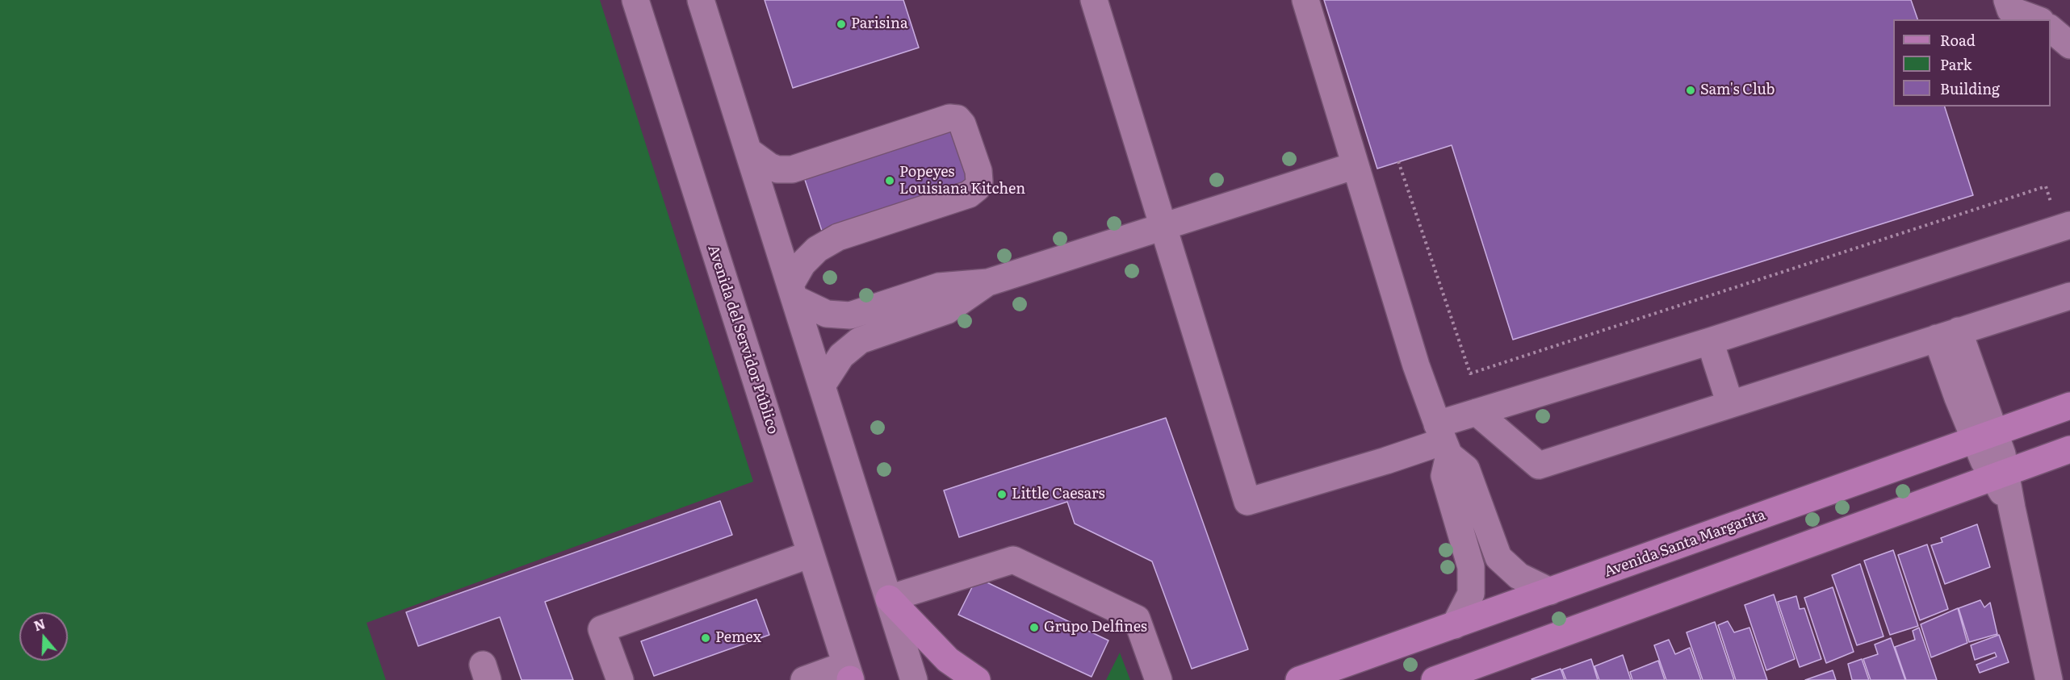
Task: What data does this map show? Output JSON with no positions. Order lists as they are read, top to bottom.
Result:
{
  "streets": {
    "main road": ["Avenida Santa Margarita"],
    "street": ["Avenida del Servidor Público"]
  },
  "places": [
    "Parisina",
    "Sam's Club",
    "Popeyes Louisiana Kitchen",
    "Little Caesars",
    "Grupo Delfines",
    "Pemex"
  ],
  "legend": ["Road", "Park", "Building"],
  "north": "top"
}
